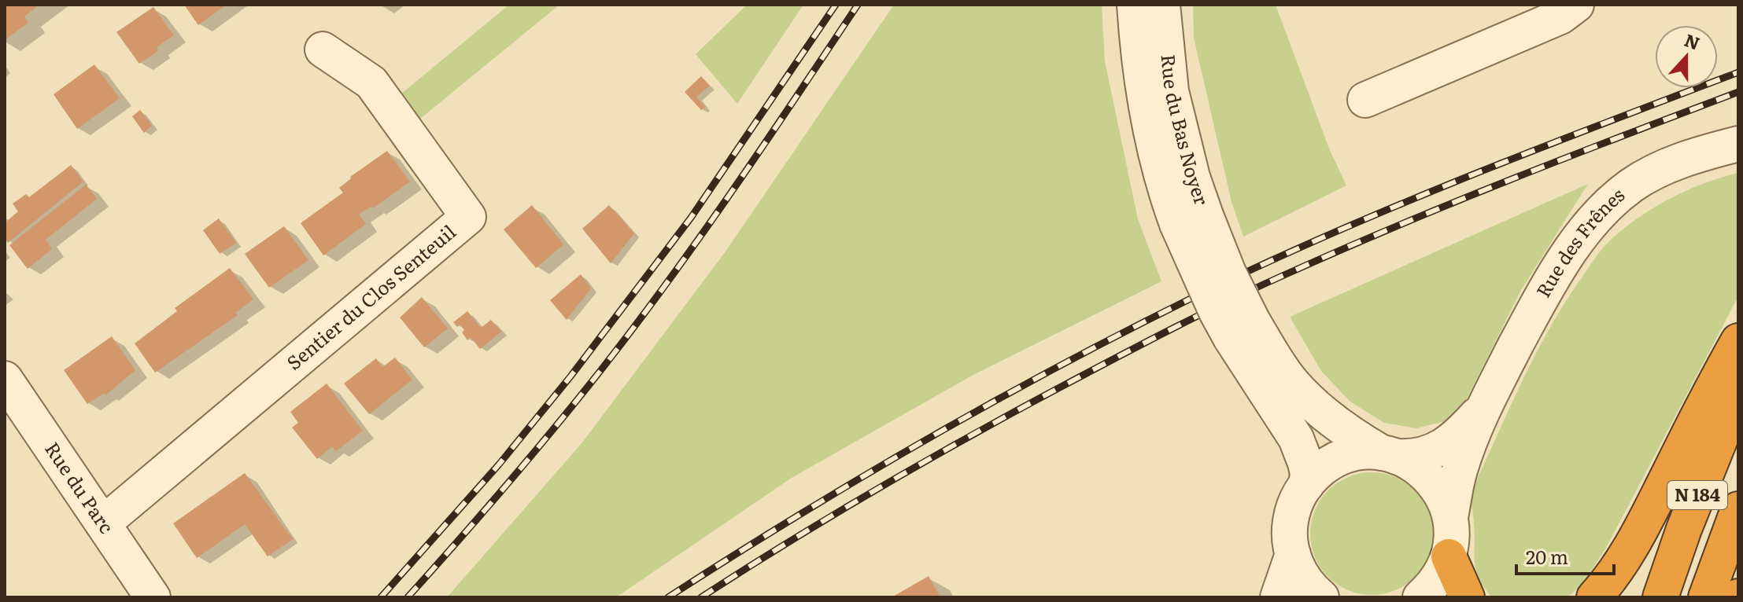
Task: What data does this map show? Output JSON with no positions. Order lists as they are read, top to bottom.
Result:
{
  "streets": {
    "highway": ["N 184"],
    "street": [
      "Rue du Bas Noyer",
      "Rue des Frênes",
      "Sentier du Clos Senteuil",
      "Rue du Parc"
    ]
  },
  "crossings": [
    ["Rue du Bas Noyer", "Rue des Frênes"],
    ["Sentier du Clos Senteuil", "Rue du Parc"]
  ],
  "scale_bar": "20 m",
  "north": "top"
}
